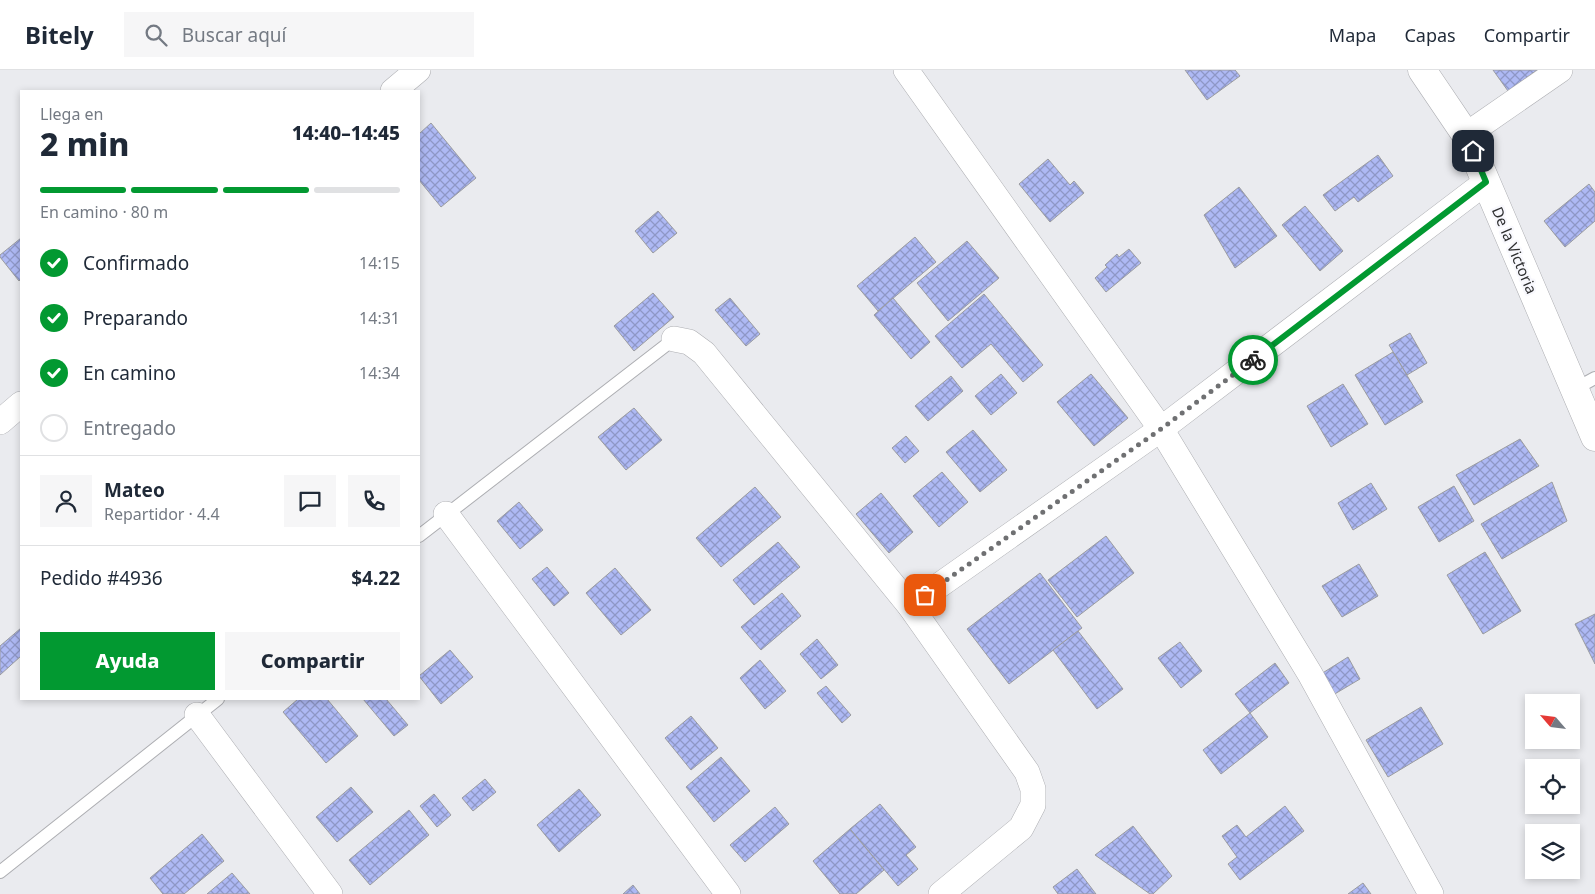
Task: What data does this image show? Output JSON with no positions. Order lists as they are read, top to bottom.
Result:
{
  "streets": {
    "main road": ["De la Victoria"]
  },
  "north": "top left",
  "page": {
    "header": "Bitely",
    "search": "Buscar aquí",
    "nav": ["Mapa", "Capas", "Compartir"],
    "heading": ["2 min", "Llega en", "14:40–14:45"],
    "panel": [
      "Mateo",
      "Repartidor · 4.4",
      "Pedido #4936",
      "$4.22"
    ],
    "bar": "En camino · 80 m",
    "list": [
      ["Confirmado", "14:15"],
      ["Preparando", "14:31"],
      ["En camino", "14:34"],
      "Entregado"
    ],
    "buttons": ["Ayuda", "Compartir"]
  }
}
